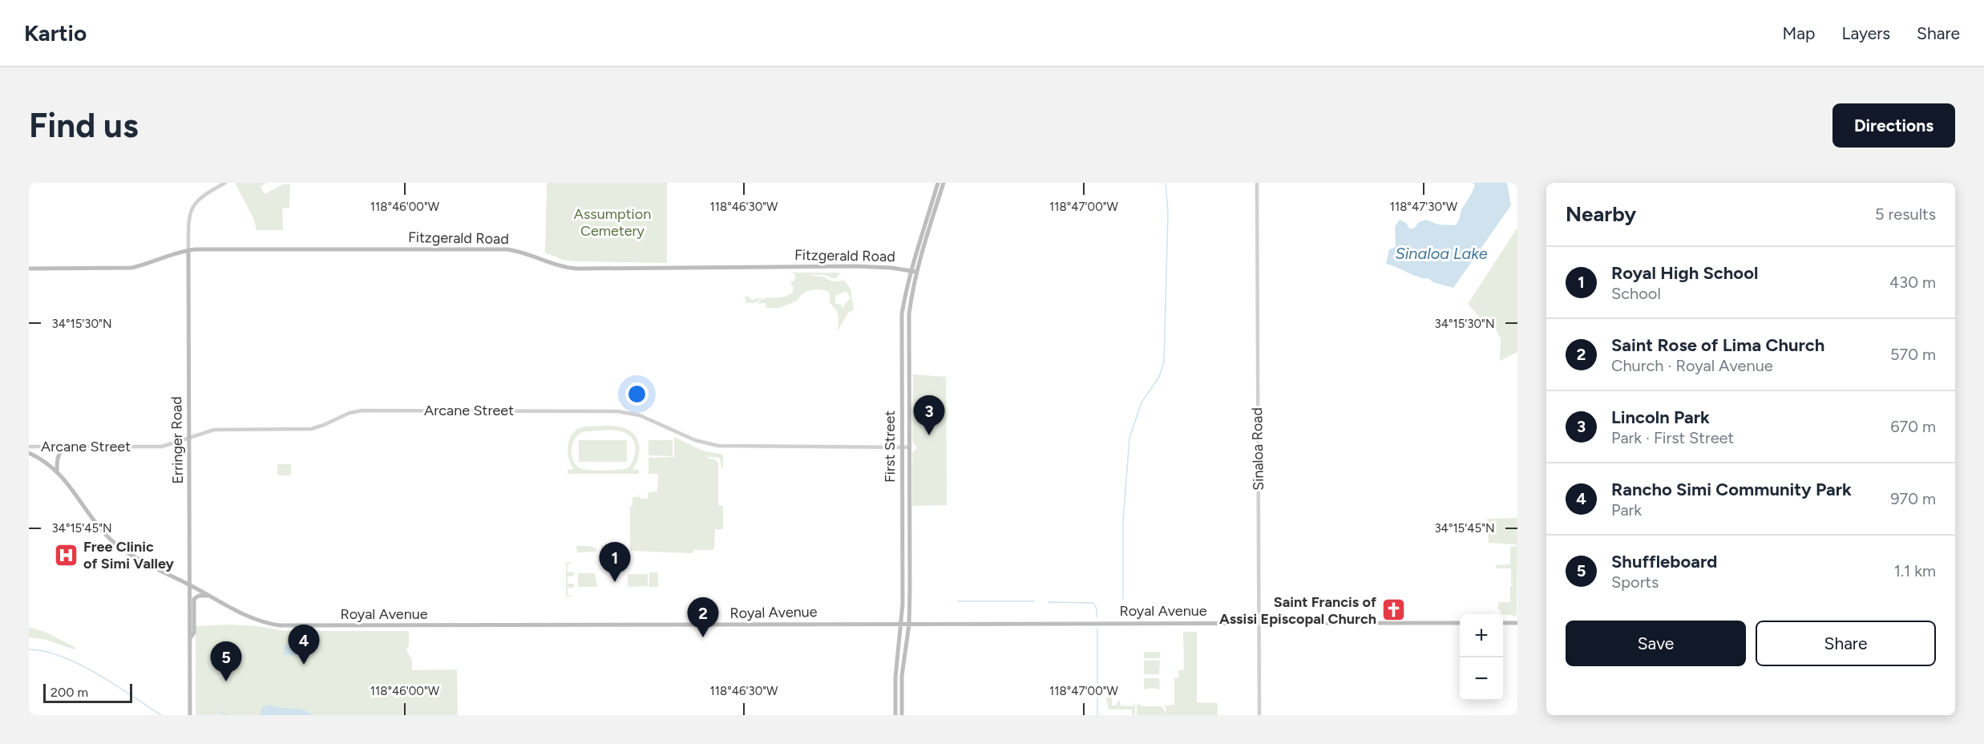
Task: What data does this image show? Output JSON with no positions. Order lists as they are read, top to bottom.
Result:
{
  "streets": {
    "main road": [
      "Fitzgerald Road",
      "Erringer Road",
      "First Street",
      "Royal Avenue"
    ],
    "street": ["Arcane Street", "Sinaloa Road"]
  },
  "crossings": [
    ["Fitzgerald Road", "Erringer Road"],
    ["Fitzgerald Road", "First Street"],
    ["Arcane Street", "Erringer Road"],
    ["Arcane Street", "First Street"],
    ["Erringer Road", "Royal Avenue"],
    ["First Street", "Royal Avenue"],
    ["Sinaloa Road", "Royal Avenue"]
  ],
  "water": ["Sinaloa Lake"],
  "parks": ["Assumption Cemetery"],
  "places": {
    "hospital": ["Free Clinic of Simi Valley"],
    "church": ["Saint Francis of Assisi Episcopal Church"]
  },
  "scale_bar": "200 m",
  "page": {
    "header": "Kartio",
    "nav": ["Map", "Layers", "Share"],
    "buttons": [
      "Directions",
      ["Save", "Share"]
    ],
    "title": "Find us",
    "heading": ["Nearby", "5 results"],
    "list": [
      {
        "mark": "1",
        "name": "Royal High School",
        "note": "School",
        "value": "430 m"
      },
      {
        "mark": "2",
        "name": "Saint Rose of Lima Church",
        "note": "Church · Royal Avenue",
        "value": "570 m"
      },
      {
        "mark": "3",
        "name": "Lincoln Park",
        "note": "Park · First Street",
        "value": "670 m"
      },
      {
        "mark": "4",
        "name": "Rancho Simi Community Park",
        "note": "Park",
        "value": "970 m"
      },
      {
        "mark": "5",
        "name": "Shuffleboard",
        "note": "Sports",
        "value": "1.1 km"
      }
    ],
    "pins": [
      "3",
      "1",
      "2",
      "4",
      "5"
    ],
    "map_buttons": ["+", "−"],
    "scale": "200 m"
  },
  "coordinates": [
    "118°46'00\"W",
    "118°46'30\"W",
    "118°47'00\"W",
    "118°47'30\"W",
    "34°15'30\"N",
    "34°15'45\"N"
  ]
}
